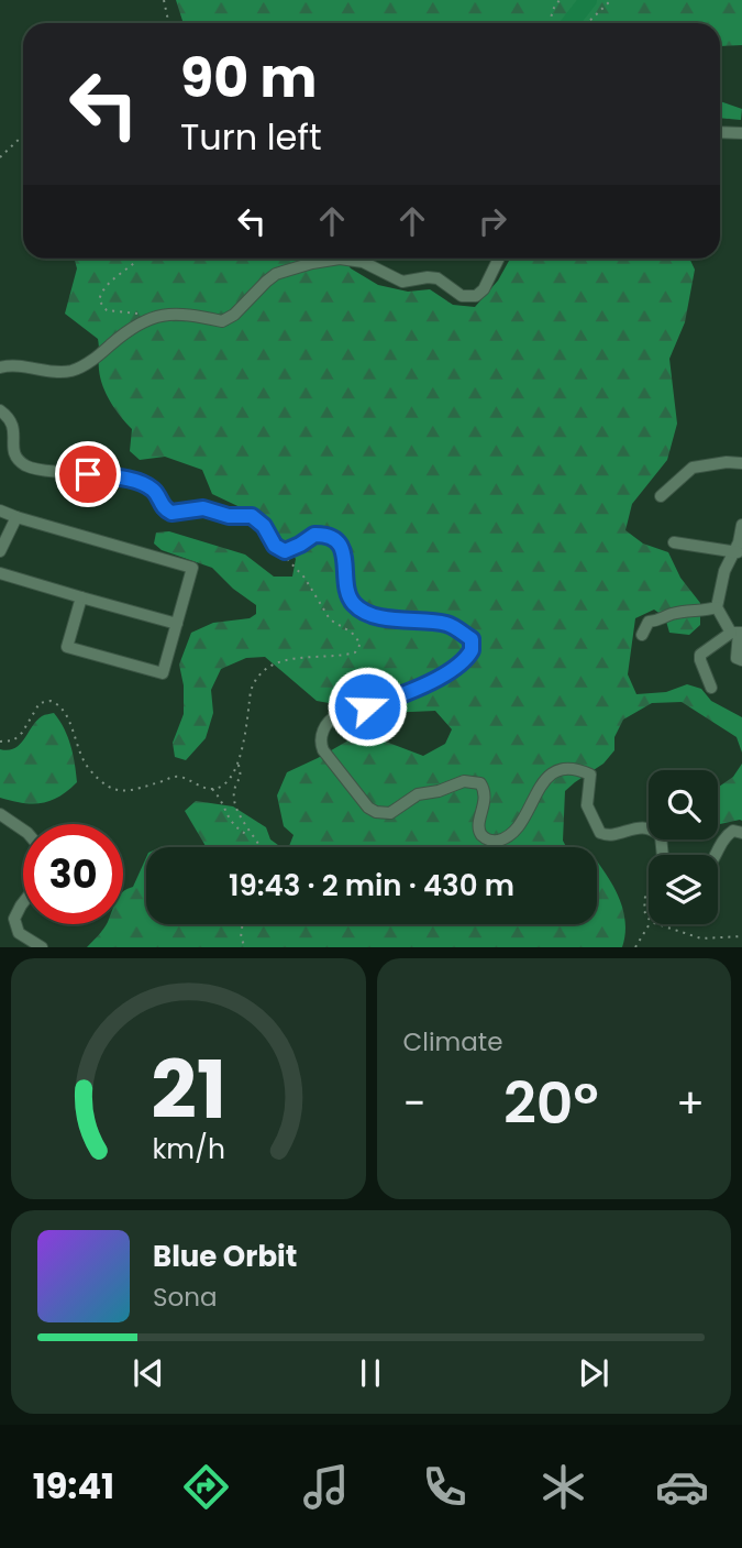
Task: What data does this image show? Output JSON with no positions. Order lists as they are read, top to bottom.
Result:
{
  "page": {
    "turn": ["90 m", "Turn left"],
    "limit": "30",
    "trip": "19:43 · 2 min · 430 m",
    "tile": "Climate",
    "heat": ["−", "20°", "+"],
    "song": ["Blue Orbit", "Sona"],
    "tabs": "19:41",
    "gauge": ["21", "km/h"]
  }
}
